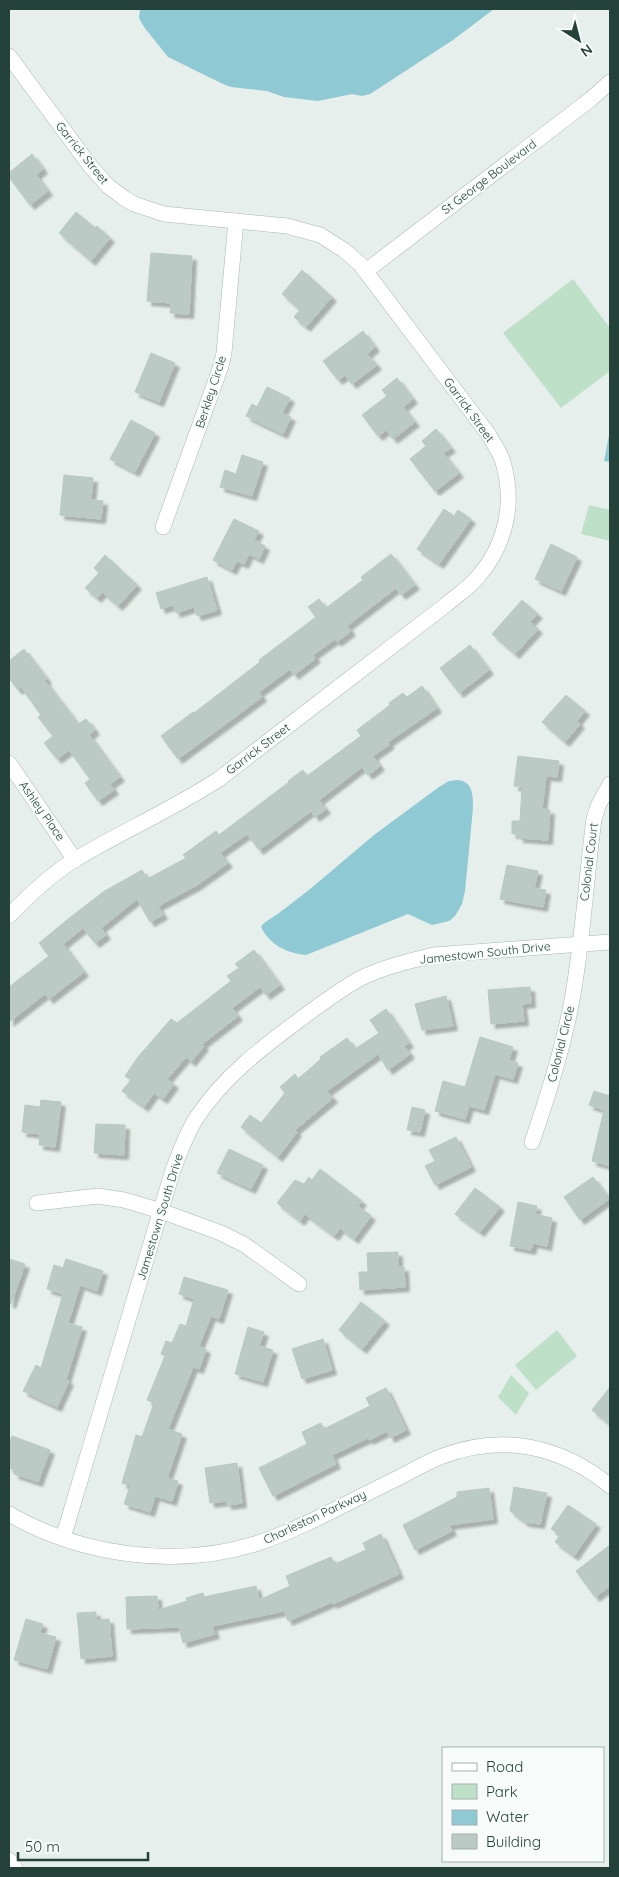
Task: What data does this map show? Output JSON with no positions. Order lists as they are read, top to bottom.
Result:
{
  "streets": {
    "street": [
      "Garrick Street",
      "St George Boulevard",
      "Berkley Circle",
      "Ashley Place",
      "Colonial Court",
      "Jamestown South Drive",
      "Colonial Circle",
      "Charleston Parkway"
    ]
  },
  "crossings": [
    ["Garrick Street", "St George Boulevard"],
    ["Garrick Street", "Berkley Circle"],
    ["Garrick Street", "Ashley Place"],
    ["Colonial Court", "Jamestown South Drive"],
    ["Colonial Court", "Colonial Circle"],
    ["Jamestown South Drive", "Colonial Circle"],
    ["Jamestown South Drive", "Charleston Parkway"]
  ],
  "legend": [
    "Road",
    "Park",
    "Water",
    "Building"
  ],
  "scale_bar": "50 m",
  "north": "bottom right"
}
